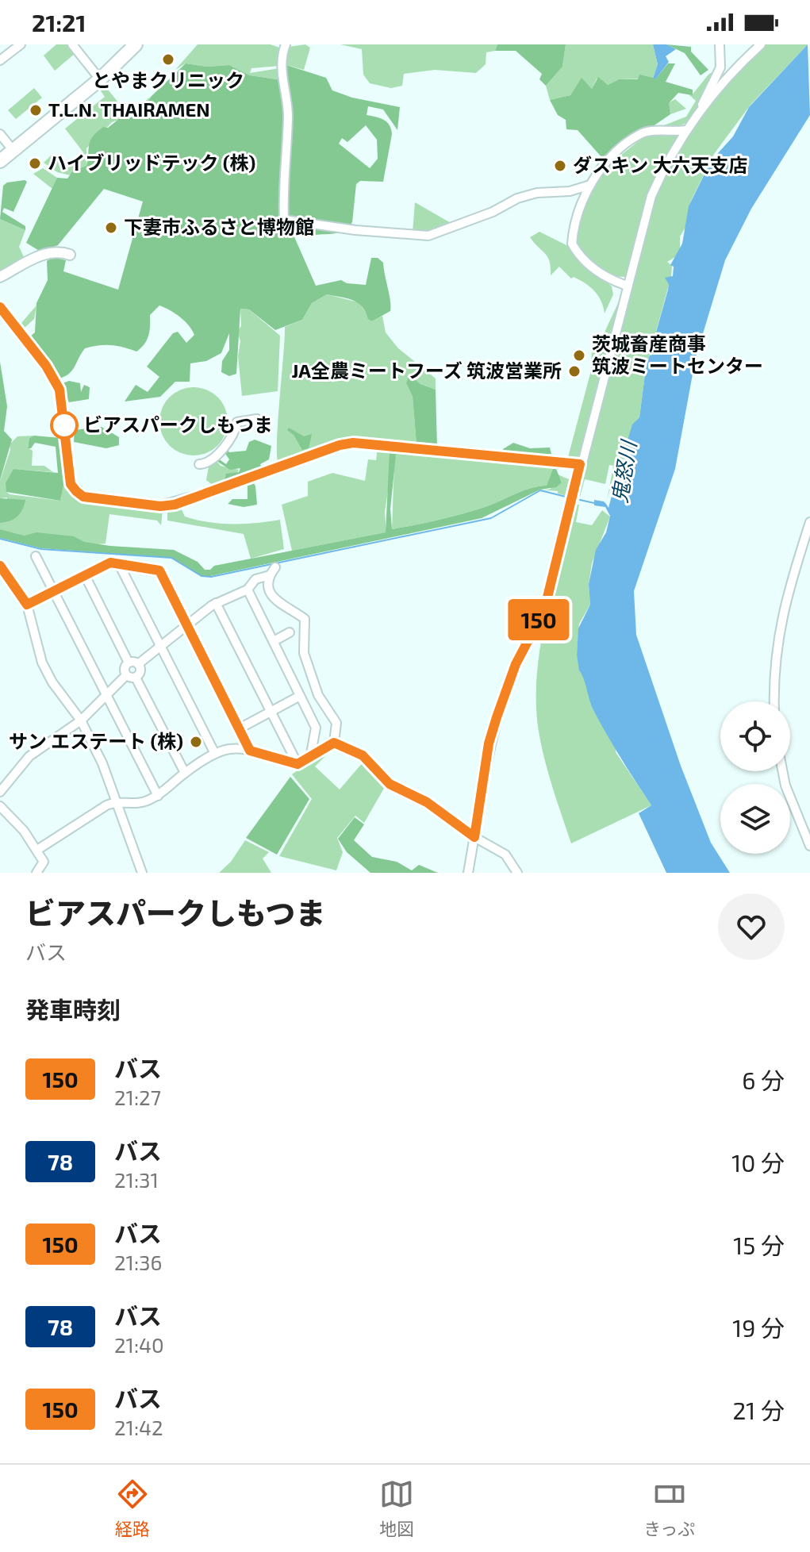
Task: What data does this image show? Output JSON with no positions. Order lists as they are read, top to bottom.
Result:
{
  "water": ["鬼怒川"],
  "places": [
    "とやまクリニック",
    "T.L.N. THAIRAMEN",
    "ハイブリッドテック (株)",
    "ダスキン 大六天支店",
    "下妻市ふるさと博物館",
    "茨城畜産商事 筑波ミートセンター",
    "JA全農ミートフーズ 筑波営業所",
    "ビアスパークしもつま",
    "サン エステート (株)"
  ],
  "lines": ["bus line 150"],
  "page": {
    "status": "21:21",
    "on_map": "150",
    "heading": [
      ["ビアスパークしもつま", "バス"],
      "発車時刻"
    ],
    "list": [
      {
        "mark": "150",
        "name": "バス",
        "note": "21:27",
        "value": "6 分"
      },
      {
        "mark": "78",
        "name": "バス",
        "note": "21:31",
        "value": "10 分"
      },
      {
        "mark": "150",
        "name": "バス",
        "note": "21:36",
        "value": "15 分"
      },
      {
        "mark": "78",
        "name": "バス",
        "note": "21:40",
        "value": "19 分"
      },
      {
        "mark": "150",
        "name": "バス",
        "note": "21:42",
        "value": "21 分"
      }
    ],
    "tabs": ["経路", "地図", "きっぷ"]
  }
}
